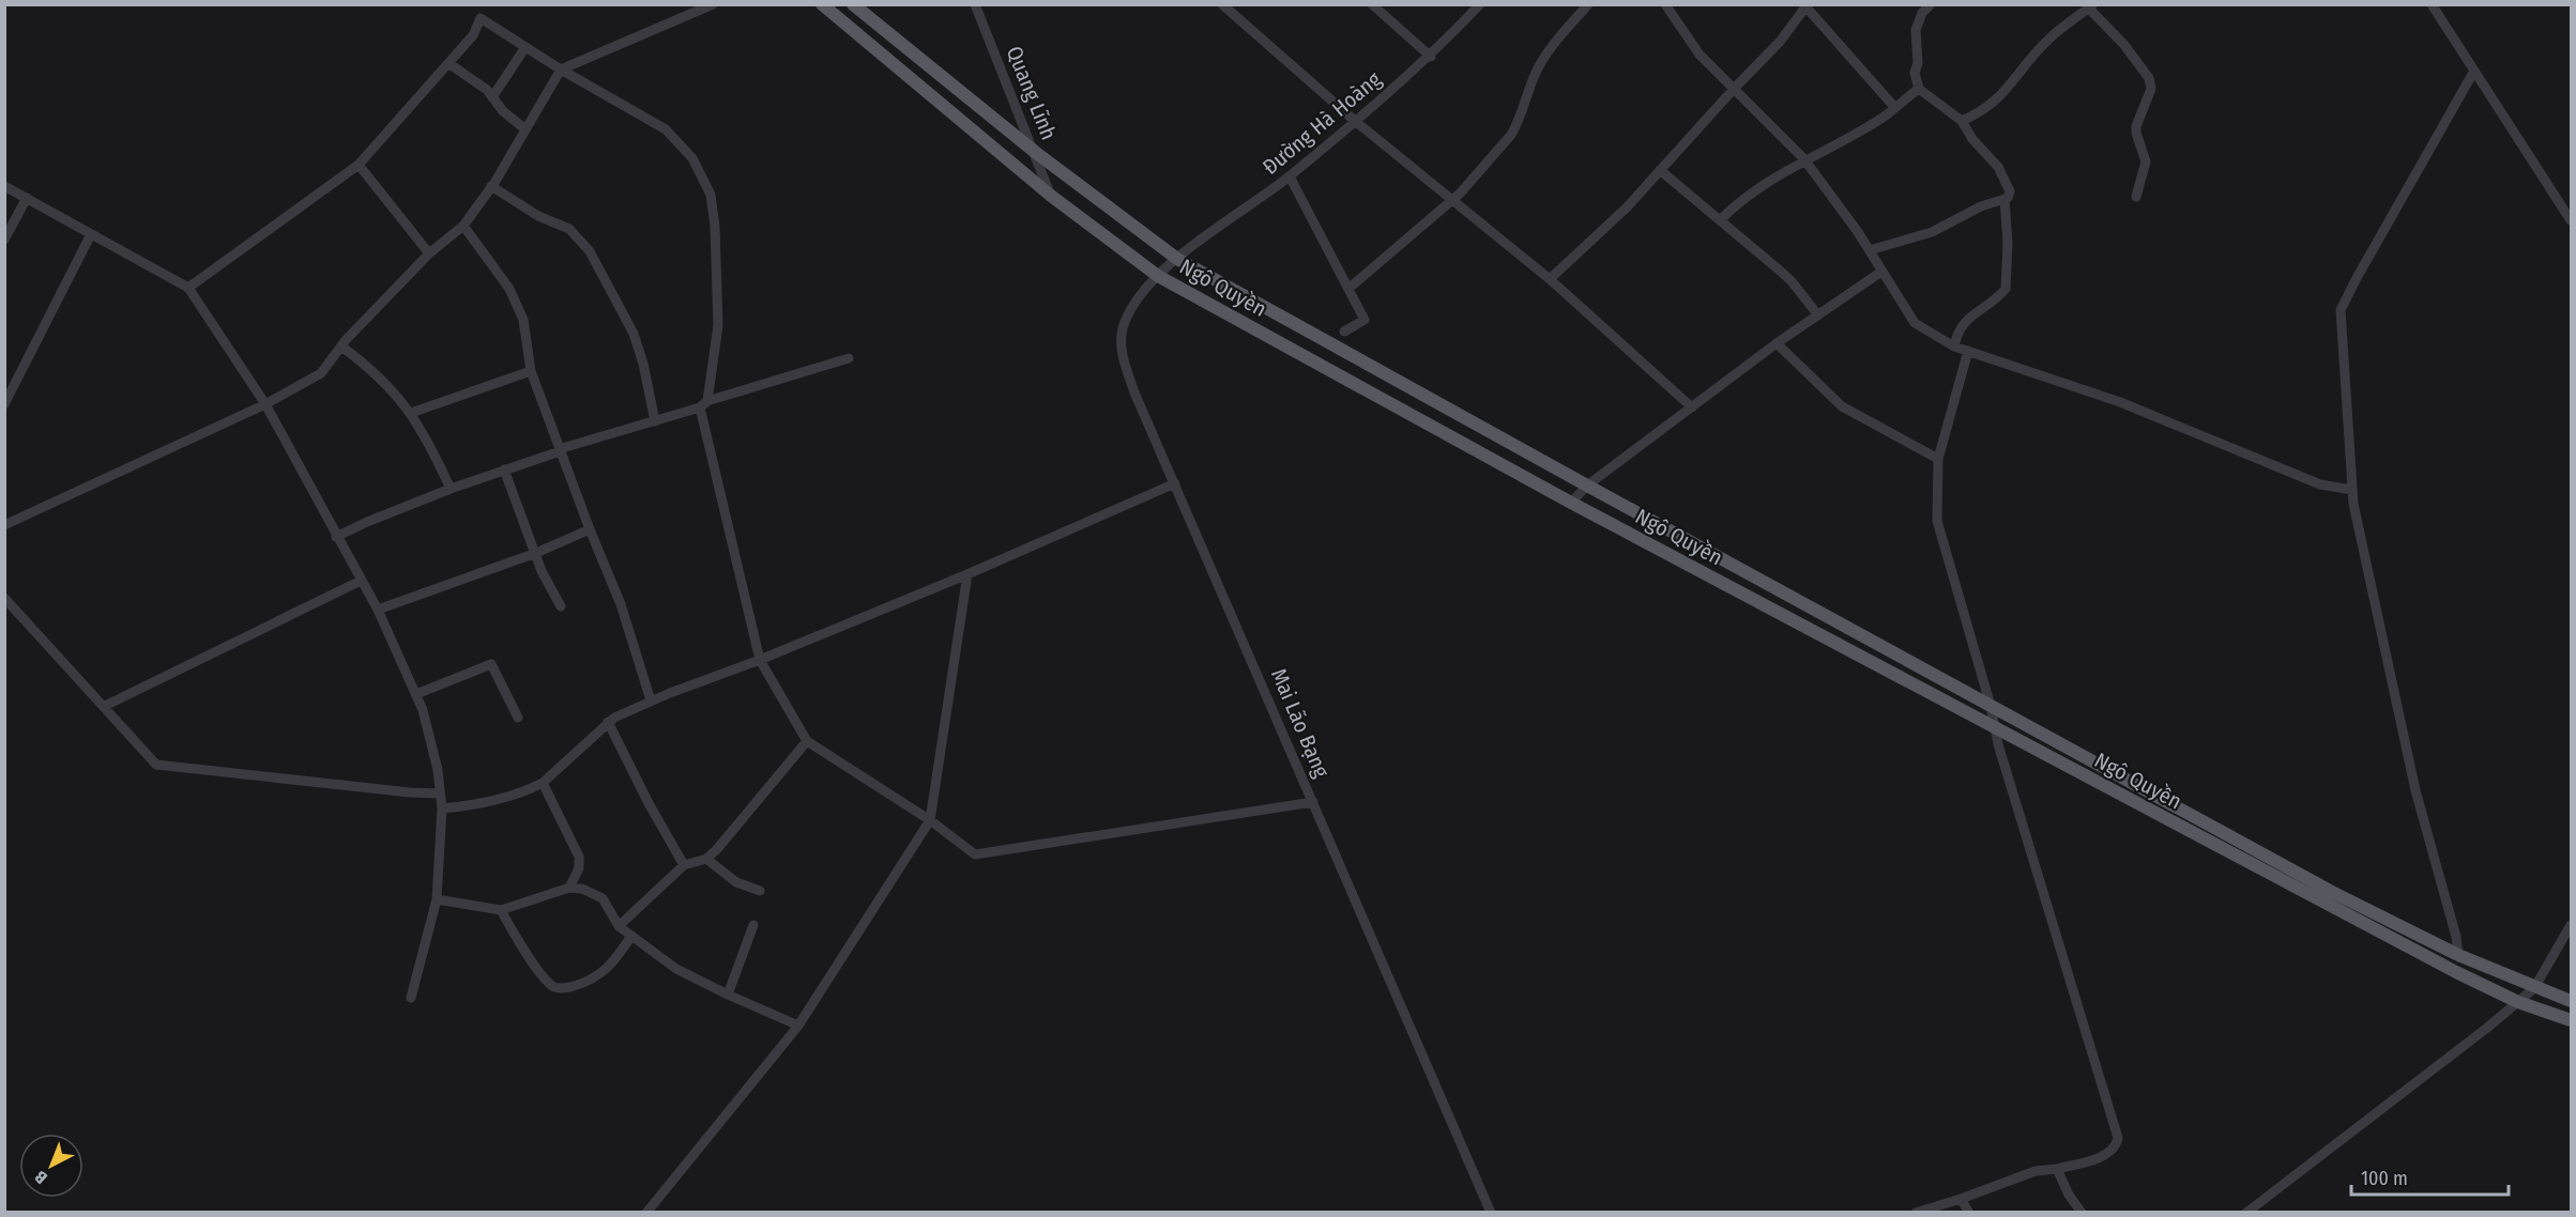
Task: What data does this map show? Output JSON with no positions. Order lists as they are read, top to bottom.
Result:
{
  "streets": {
    "main road": ["Ngô Quyền"],
    "street": ["Quang Lĩnh", "Đường Hà Hoàng", "Mai Lão Bạng"]
  },
  "crossings": [
    ["Quang Lĩnh", "Ngô Quyền"],
    ["Đường Hà Hoàng", "Ngô Quyền"],
    ["Đường Hà Hoàng", "Mai Lão Bạng"],
    ["Ngô Quyền", "Mai Lão Bạng"]
  ],
  "scale_bar": "100 m",
  "north": "bottom left"
}
